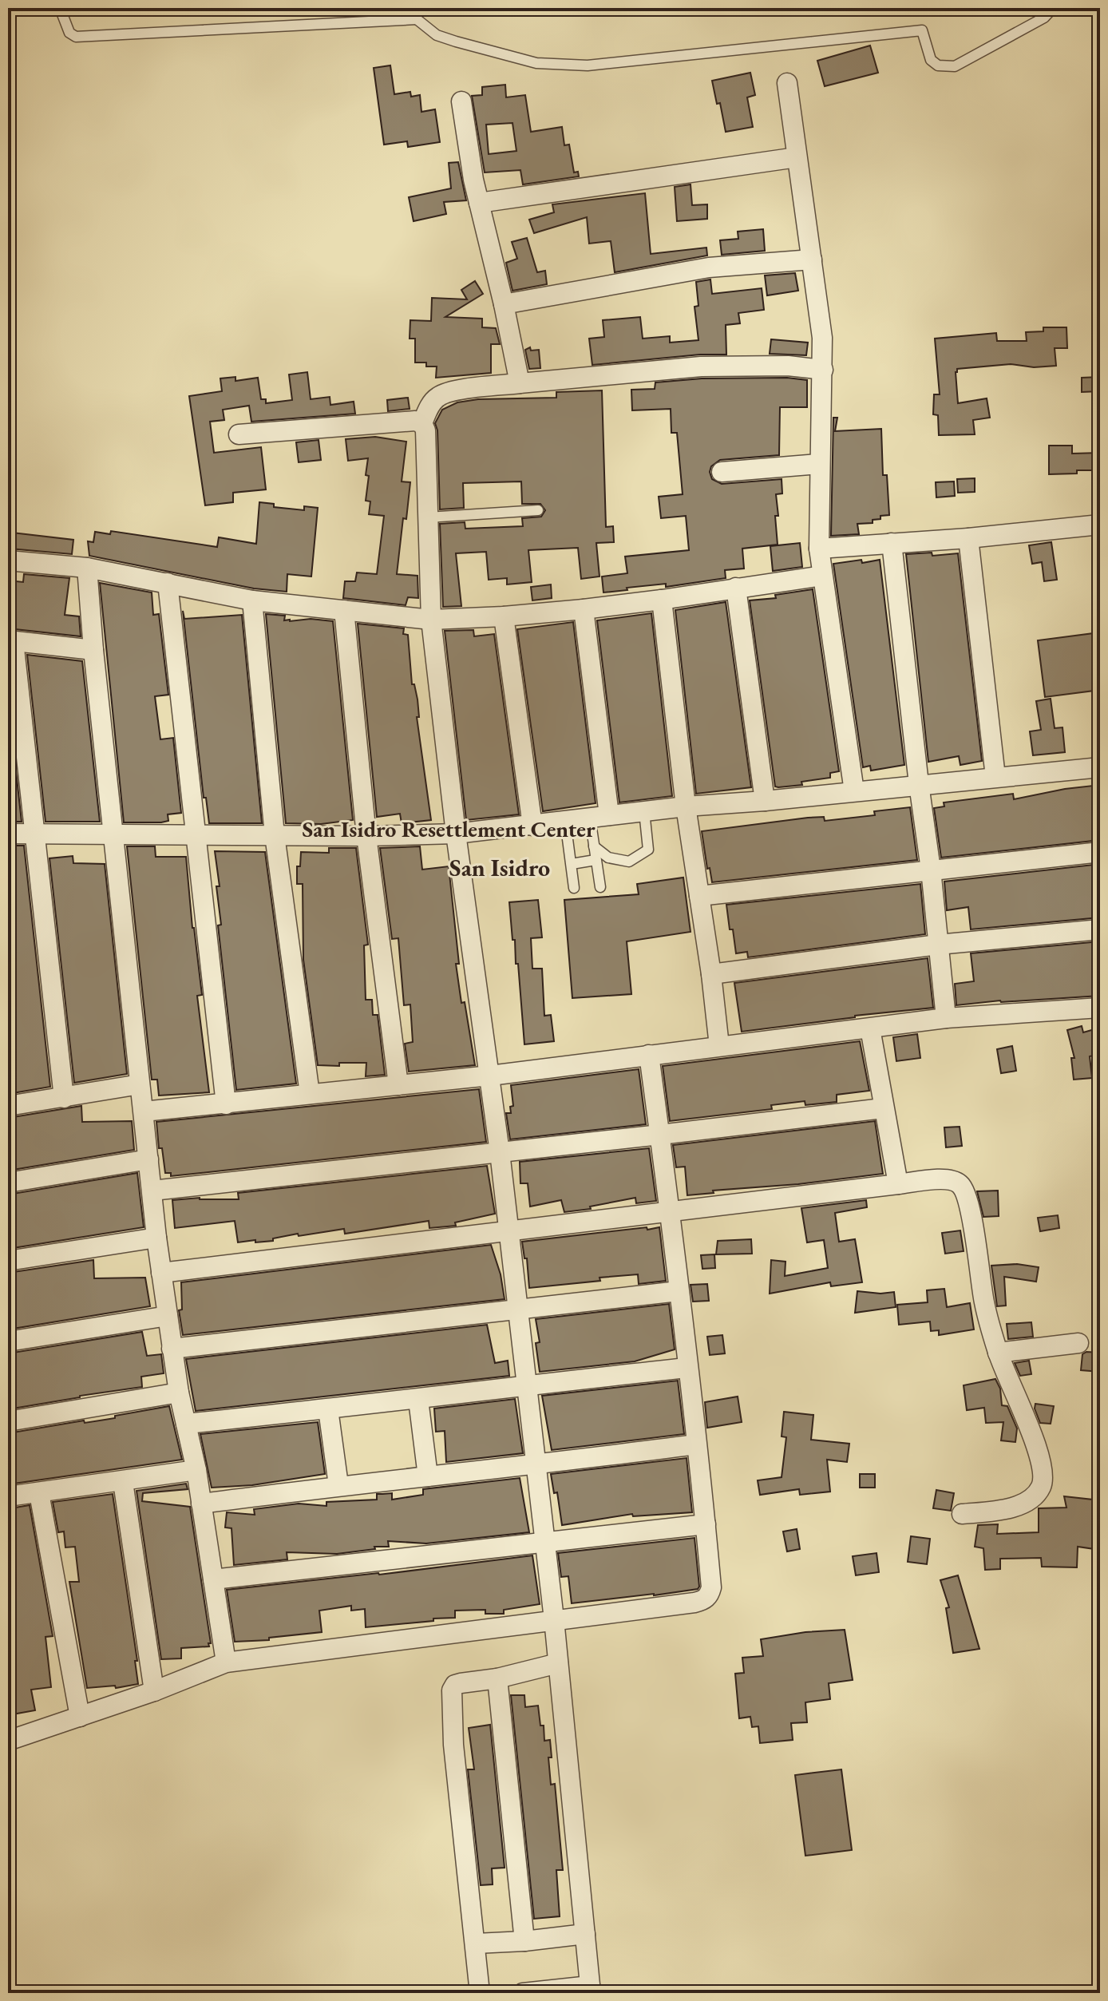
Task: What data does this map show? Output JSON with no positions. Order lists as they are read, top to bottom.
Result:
{
  "districts": ["San Isidro Resettlement Center", "San Isidro"]
}
